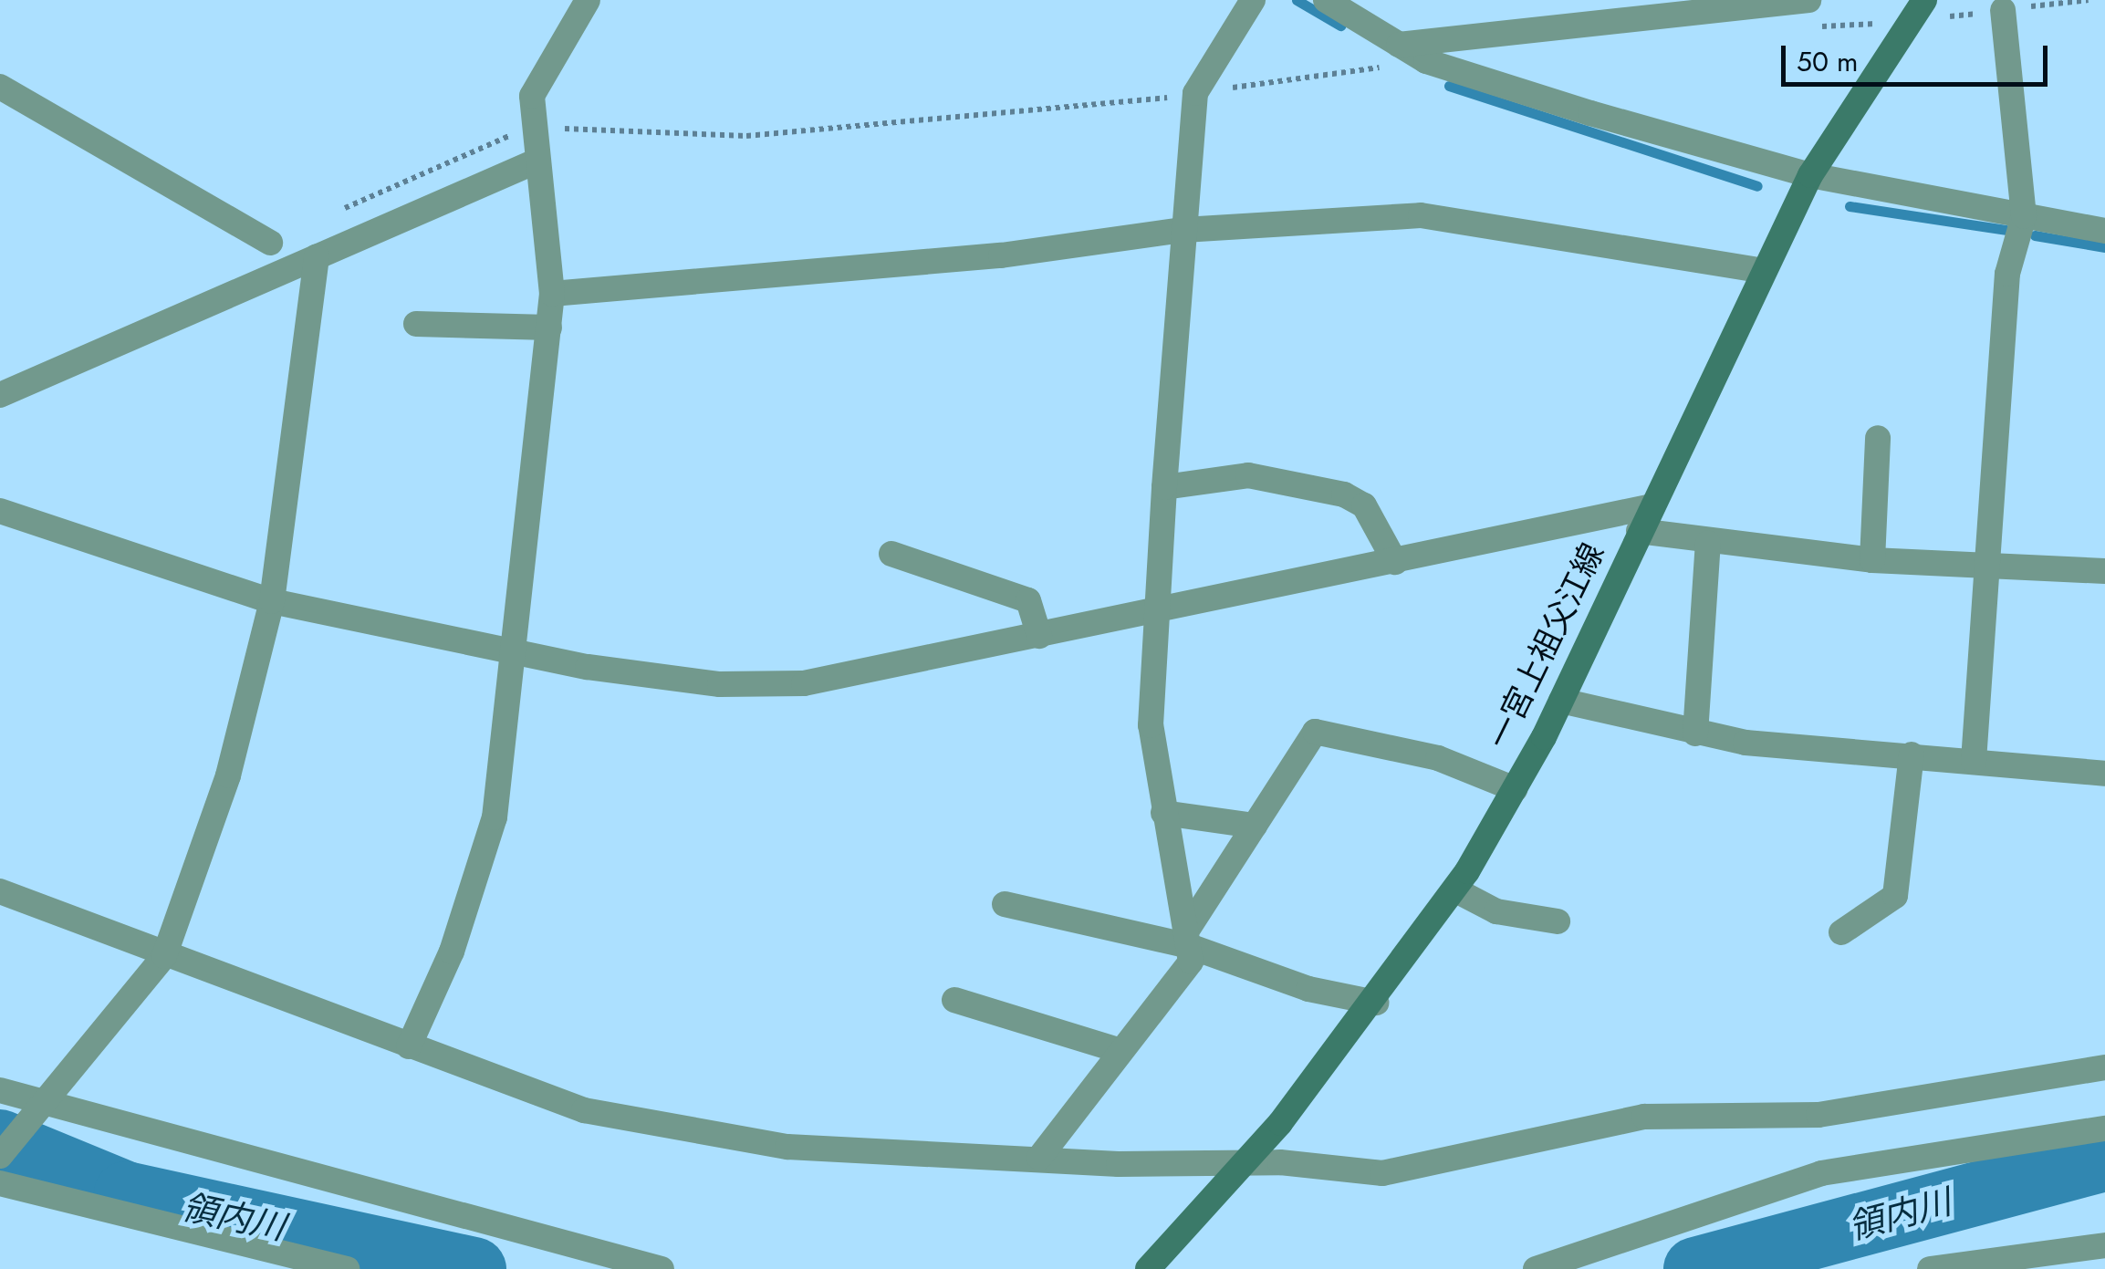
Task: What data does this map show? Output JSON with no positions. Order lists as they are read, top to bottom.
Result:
{
  "streets": {
    "main road": ["一宮上祖父江線"]
  },
  "water": ["領内川"],
  "scale_bar": "50 m"
}
